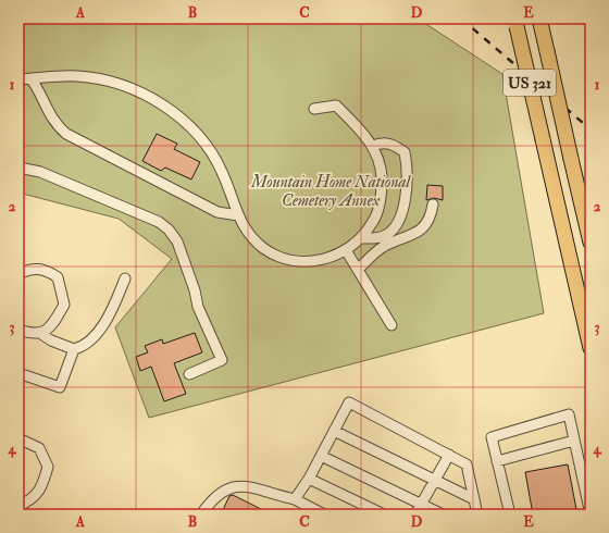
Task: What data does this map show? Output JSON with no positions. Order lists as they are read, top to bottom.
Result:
{
  "streets": {
    "highway": ["US 321"]
  },
  "parks": ["Mountain Home National Cemetery Annex"],
  "grid": {
    "columns": [
      "A",
      "B",
      "C",
      "D",
      "E"
    ],
    "rows": [
      "1",
      "2",
      "3",
      "4"
    ]
  }
}
